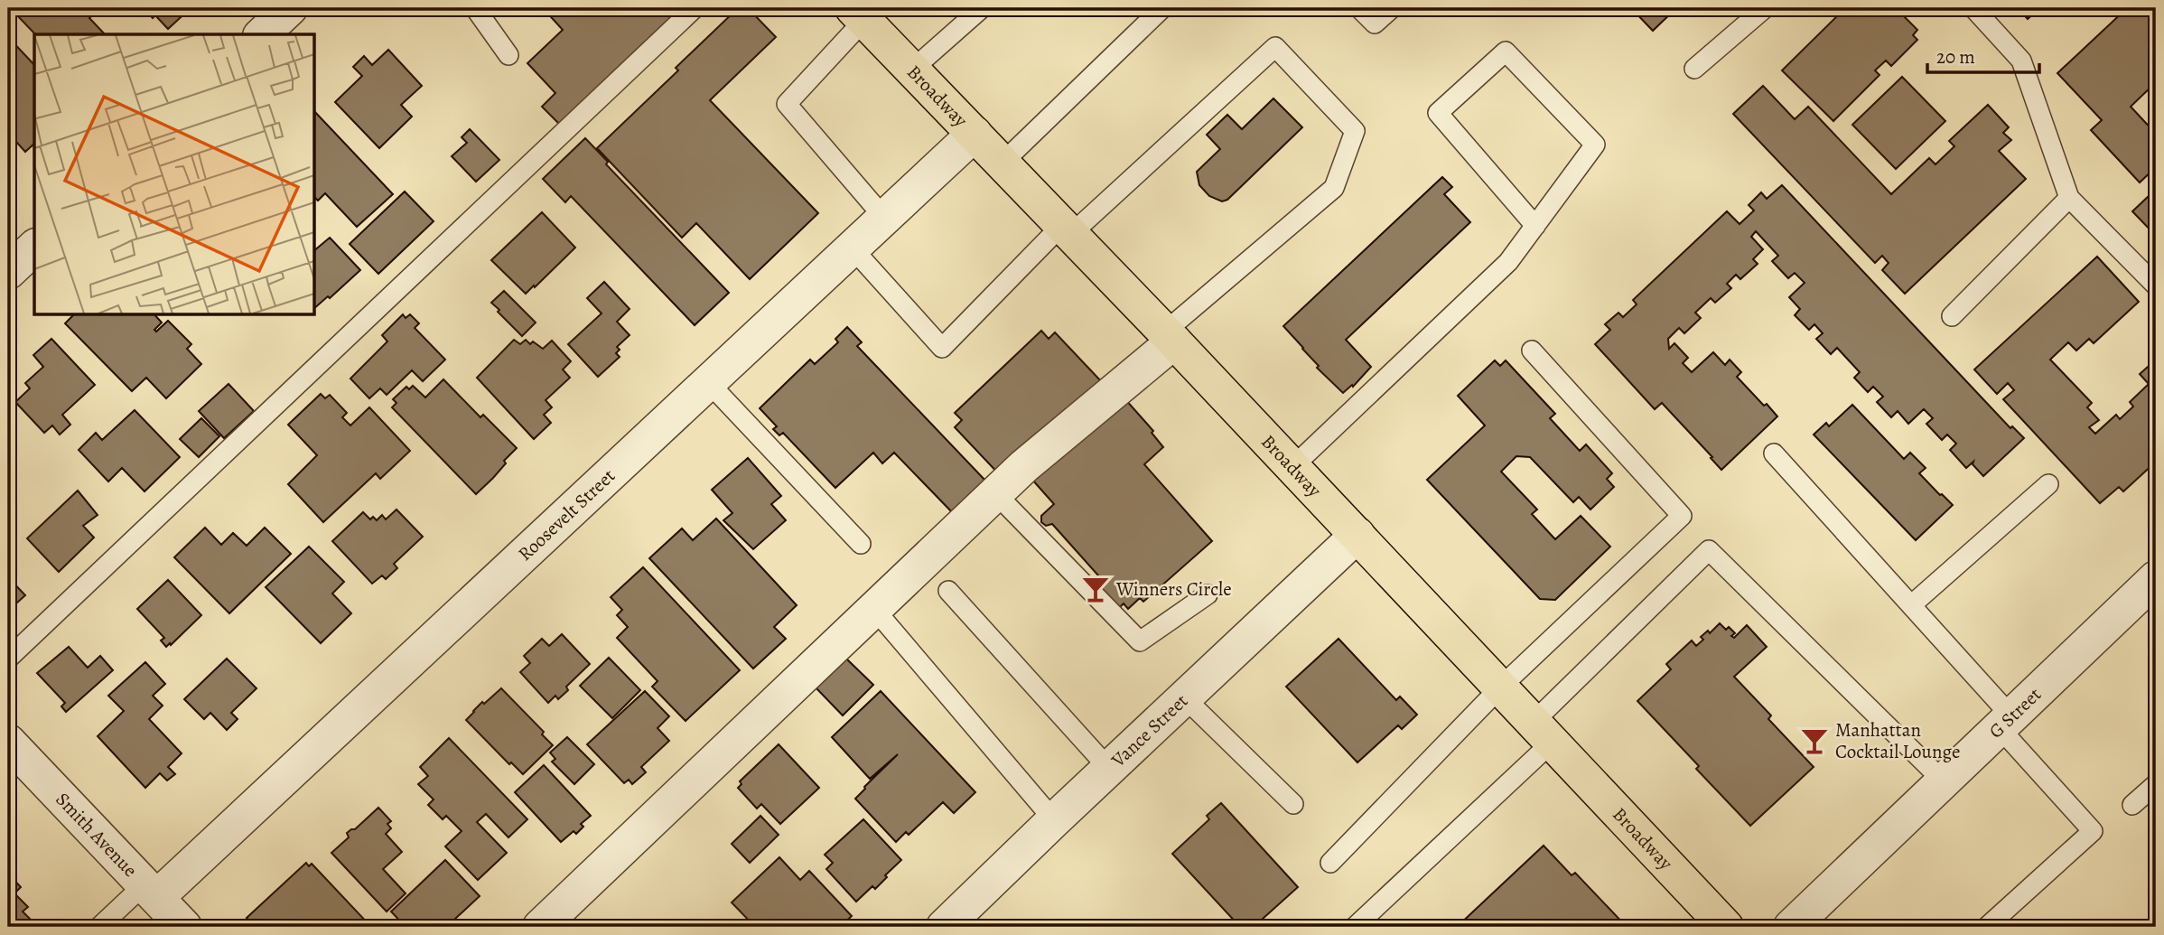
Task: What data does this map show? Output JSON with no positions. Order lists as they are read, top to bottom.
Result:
{
  "streets": {
    "main road": ["Broadway"],
    "street": [
      "Roosevelt Street",
      "G Street",
      "Vance Street",
      "Smith Avenue"
    ]
  },
  "crossings": [
    ["Broadway", "Roosevelt Street"],
    ["Broadway", "Vance Street"],
    ["Roosevelt Street", "Smith Avenue"]
  ],
  "places": {
    "bar": ["Winners Circle", "Manhattan Cocktail Lounge"]
  },
  "scale_bar": "20 m"
}
